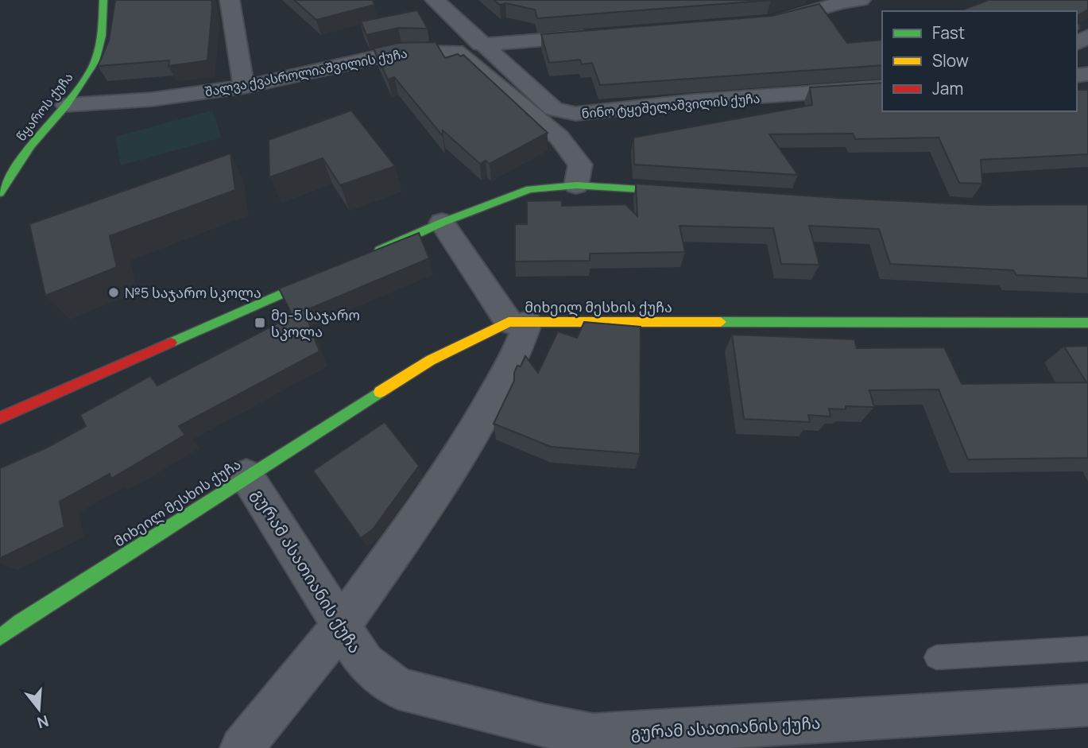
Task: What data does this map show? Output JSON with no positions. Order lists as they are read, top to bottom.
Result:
{
  "streets": {
    "street": [
      "შალვა ქვასროლიაშვილის ქუჩა",
      "ნინო ტყეშელაშვილის ქუჩა",
      "წყაროს ქუჩა",
      "მიხეილ მესხის ქუჩა",
      "გურამ ასათიანის ქუჩა"
    ]
  },
  "crossings": [
    ["შალვა ქვასროლიაშვილის ქუჩა", "წყაროს ქუჩა"],
    ["მიხეილ მესხის ქუჩა", "გურამ ასათიანის ქუჩა"]
  ],
  "places": {
    "other": ["№5 საჯარო სკოლა"],
    "transit": ["მე-5 საჯარო სკოლა"]
  },
  "legend": ["Fast", "Slow", "Jam"],
  "north": "bottom"
}
